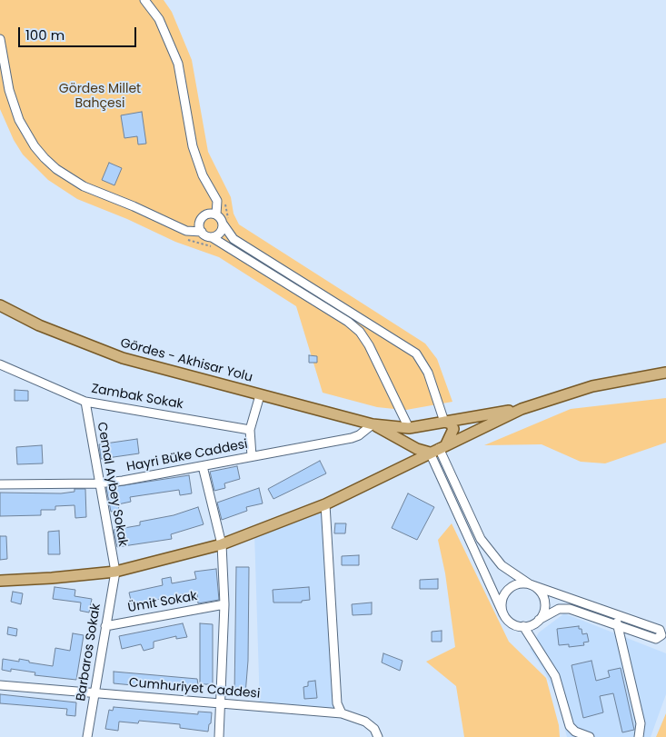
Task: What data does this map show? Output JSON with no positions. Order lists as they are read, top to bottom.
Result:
{
  "streets": {
    "main road": ["Gördes - Akhisar Yolu"],
    "street": [
      "Zambak Sokak",
      "Hayri Büke Caddesi",
      "Cemal Aybey Sokak",
      "Ümit Sokak",
      "Barbaros Sokak",
      "Cumhuriyet Caddesi"
    ]
  },
  "crossings": [
    ["Gördes - Akhisar Yolu", "Hayri Büke Caddesi"],
    ["Gördes - Akhisar Yolu", "Cemal Aybey Sokak"],
    ["Gördes - Akhisar Yolu", "Barbaros Sokak"],
    ["Zambak Sokak", "Cemal Aybey Sokak"],
    ["Hayri Büke Caddesi", "Cemal Aybey Sokak"],
    ["Cemal Aybey Sokak", "Barbaros Sokak"],
    ["Ümit Sokak", "Barbaros Sokak"],
    ["Barbaros Sokak", "Cumhuriyet Caddesi"]
  ],
  "parks": ["Gördes Millet Bahçesi"],
  "scale_bar": "100 m"
}
